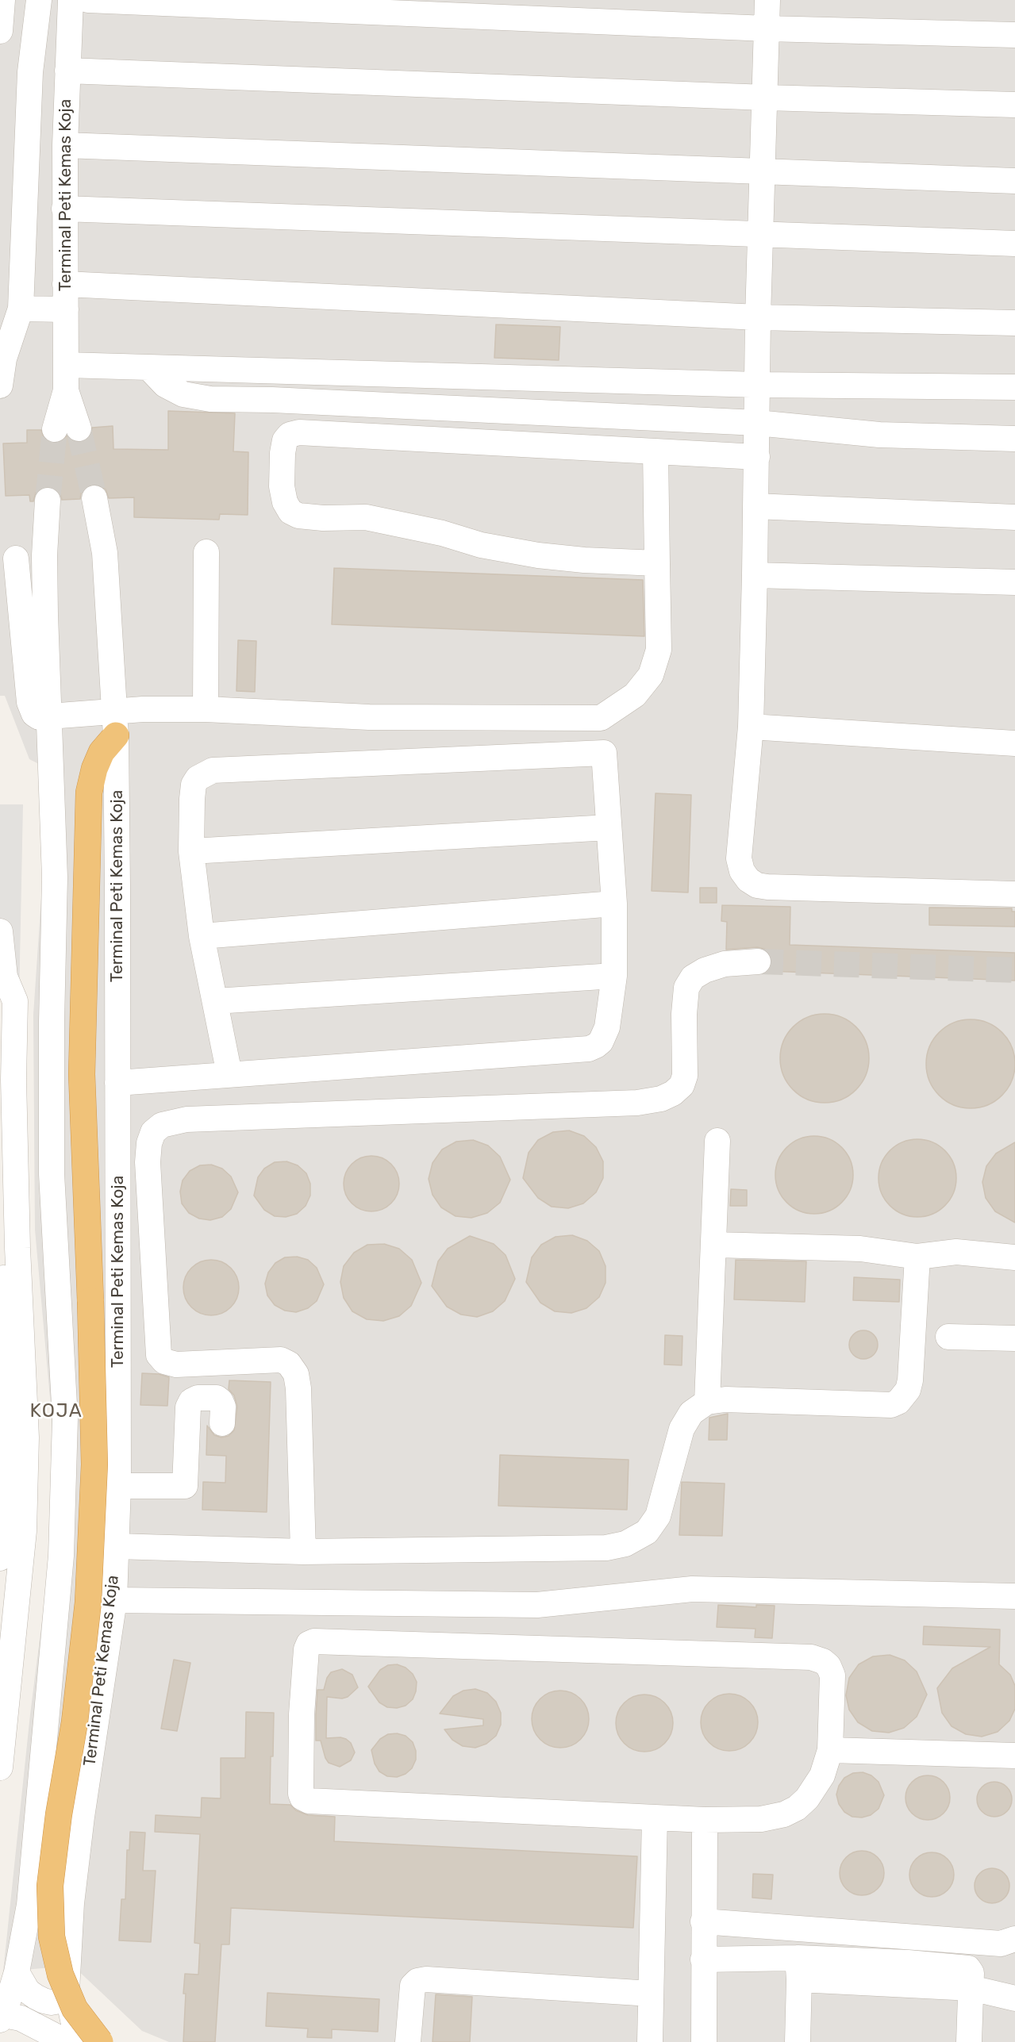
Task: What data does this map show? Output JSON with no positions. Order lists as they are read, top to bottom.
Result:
{
  "streets": {
    "street": ["Terminal Peti Kemas Koja"]
  },
  "districts": ["KOJA"]
}
